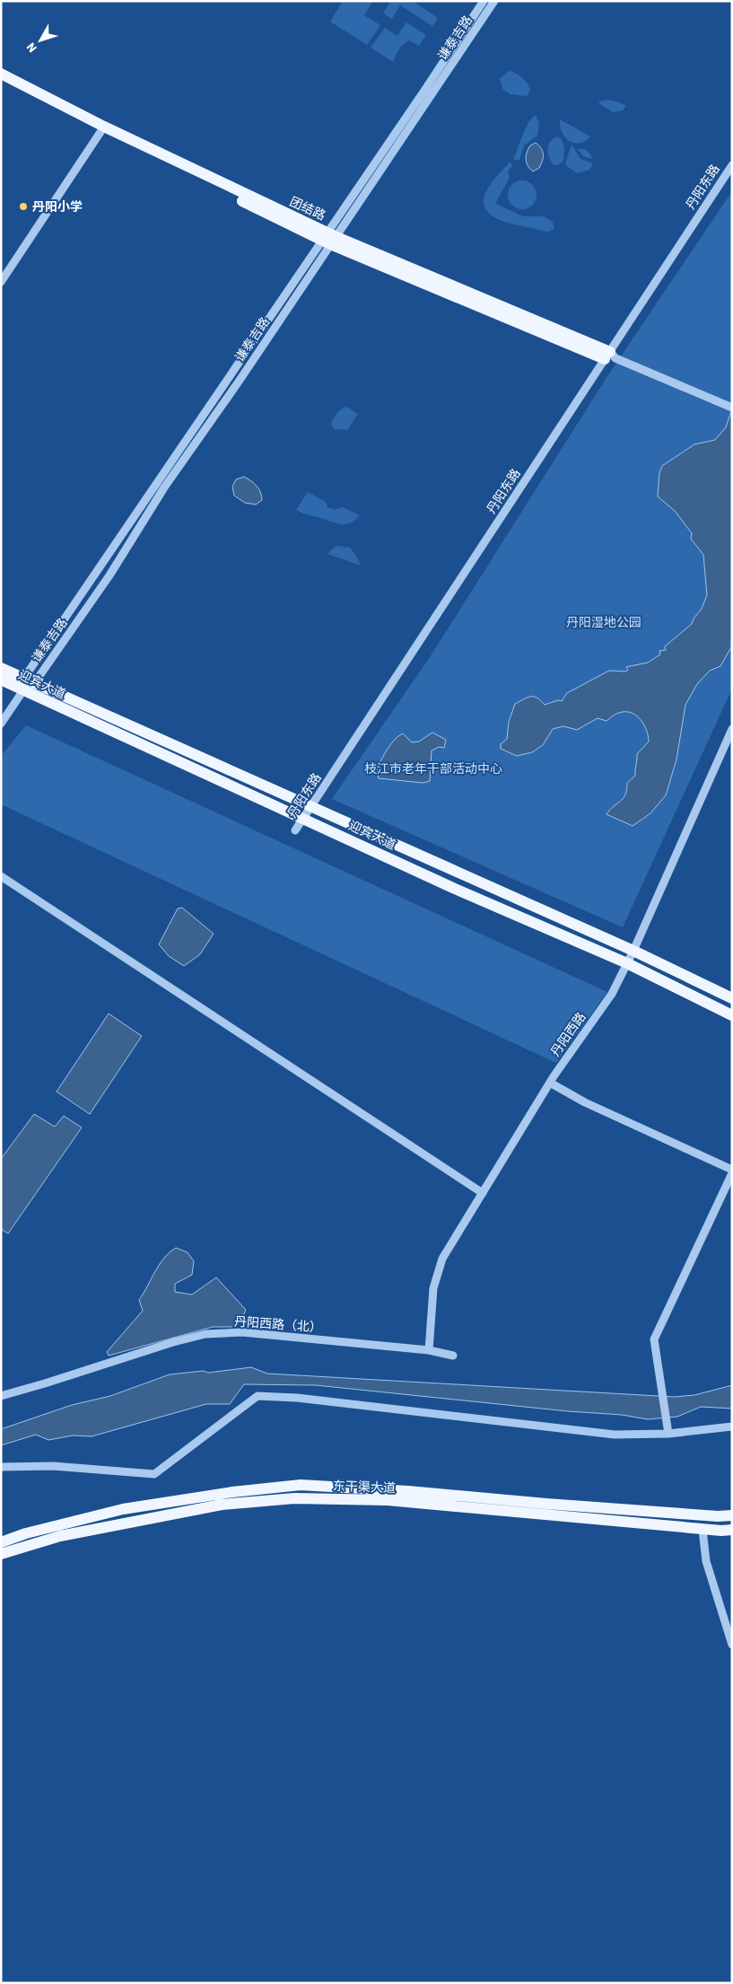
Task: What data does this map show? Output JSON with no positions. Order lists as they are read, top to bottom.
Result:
{
  "streets": {
    "main road": ["团结路", "迎宾大道", "东干渠大道"],
    "street": [
      "谦泰吉路",
      "丹阳东路",
      "丹阳西路",
      "丹阳西路（北）"
    ]
  },
  "crossings": [
    ["谦泰吉路", "团结路"],
    ["谦泰吉路", "迎宾大道"],
    ["丹阳东路", "团结路"],
    ["丹阳东路", "迎宾大道"],
    ["迎宾大道", "丹阳西路"],
    ["丹阳西路", "丹阳西路（北）"]
  ],
  "parks": ["丹阳湿地公园", "枝江市老年干部活动中心"],
  "places": ["丹阳小学"],
  "north": "bottom left"
}
